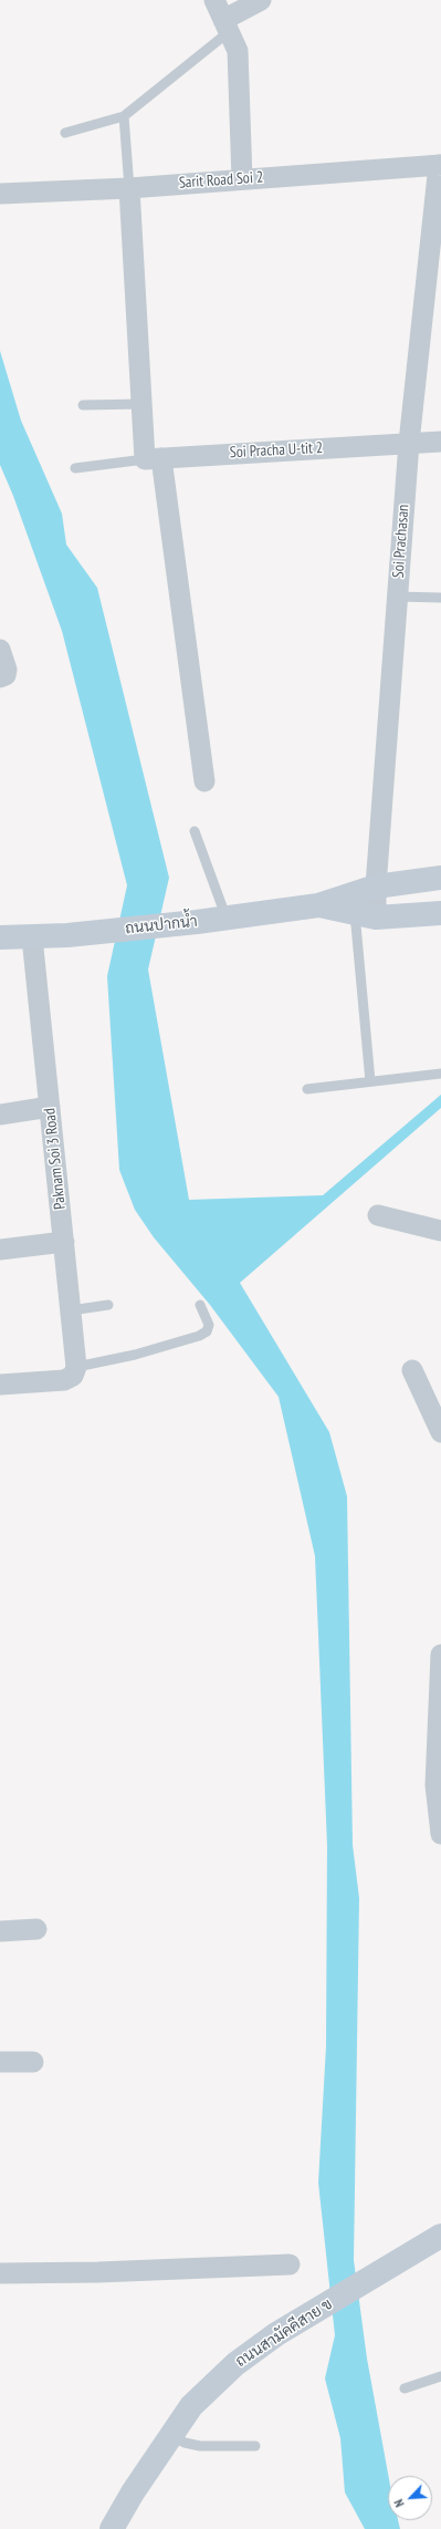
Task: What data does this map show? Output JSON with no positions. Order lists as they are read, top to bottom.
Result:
{
  "streets": {
    "street": [
      "Sarit Road Soi 2",
      "Soi Pracha U-tit 2",
      "Soi Prachasan",
      "ถนนปากน้ำ",
      "Paknam Soi 3 Road",
      "ถนนสามัคคีสาย ข"
    ]
  },
  "crossings": [
    ["Sarit Road Soi 2", "Soi Prachasan"],
    ["Soi Pracha U-tit 2", "Soi Prachasan"],
    ["Soi Prachasan", "ถนนปากน้ำ"],
    ["ถนนปากน้ำ", "Paknam Soi 3 Road"]
  ],
  "north": "bottom left"
}
